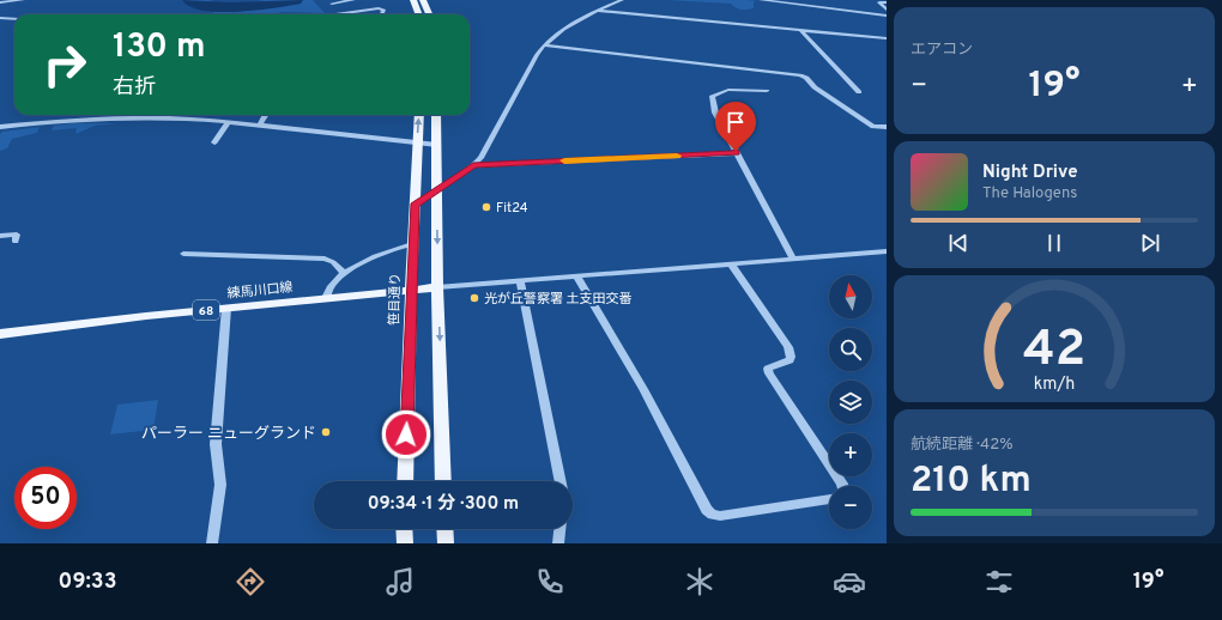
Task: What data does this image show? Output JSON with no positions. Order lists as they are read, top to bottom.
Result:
{
  "streets": {
    "main road": ["練馬川口線", "笹目通り", "68"]
  },
  "crossings": [
    ["練馬川口線", "笹目通り"]
  ],
  "places": ["Fit24", "光が丘警察署 土支田交番", "パーラー ニューグランド"],
  "north": "top",
  "page": {
    "tile": [
      "エアコン",
      ["航続距離 · 42%", "210 km"]
    ],
    "turn": ["130 m", "右折"],
    "heat": ["−", "19°", "+"],
    "song": ["Night Drive", "The Halogens"],
    "map_buttons": ["+", "−"],
    "limit": "50",
    "trip": "09:34 · 1 分 · 300 m",
    "tabs": ["09:33", "19°"],
    "gauge": ["42", "km/h"]
  }
}
